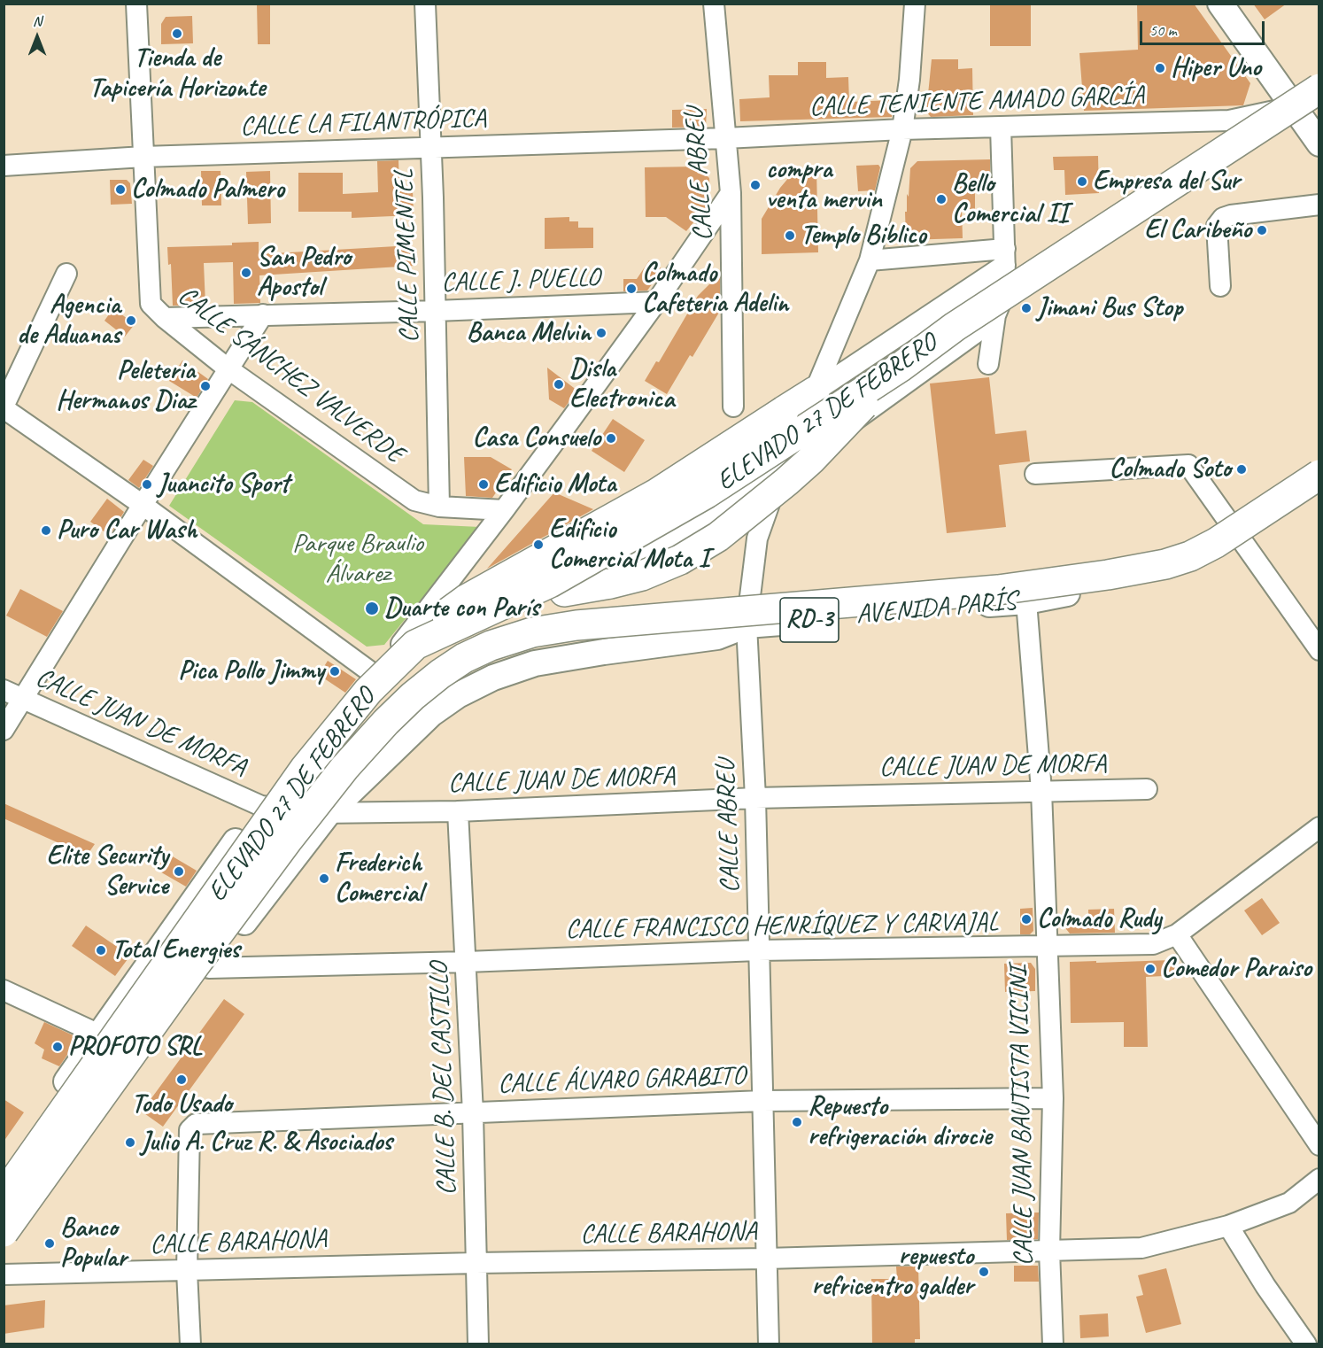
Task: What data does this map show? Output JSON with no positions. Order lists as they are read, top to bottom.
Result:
{
  "streets": {
    "highway": ["ELEVADO 27 DE FEBRERO", "RD-3"],
    "main road": ["AVENIDA PARÍS"],
    "street": [
      "CALLE TENIENTE AMADO GARCÍA",
      "CALLE LA FILANTRÓPICA",
      "CALLE ABREU",
      "CALLE PIMENTEL",
      "CALLE J. PUELLO",
      "CALLE SÁNCHEZ VALVERDE",
      "CALLE JUAN DE MORFA",
      "CALLE FRANCISCO HENRÍQUEZ Y CARVAJAL",
      "CALLE B. DEL CASTILLO",
      "CALLE ÁLVARO GARABITO",
      "CALLE JUAN BAUTISTA VICINI",
      "CALLE BARAHONA"
    ]
  },
  "crossings": [
    ["CALLE TENIENTE AMADO GARCÍA", "CALLE LA FILANTRÓPICA"],
    ["CALLE TENIENTE AMADO GARCÍA", "CALLE ABREU"],
    ["CALLE LA FILANTRÓPICA", "CALLE ABREU"],
    ["CALLE LA FILANTRÓPICA", "CALLE PIMENTEL"],
    ["CALLE LA FILANTRÓPICA", "CALLE SÁNCHEZ VALVERDE"],
    ["CALLE ABREU", "AVENIDA PARÍS"],
    ["CALLE ABREU", "CALLE JUAN DE MORFA"],
    ["CALLE ABREU", "CALLE FRANCISCO HENRÍQUEZ Y CARVAJAL"],
    ["CALLE ABREU", "CALLE ÁLVARO GARABITO"],
    ["CALLE ABREU", "CALLE BARAHONA"],
    ["CALLE PIMENTEL", "CALLE J. PUELLO"],
    ["CALLE PIMENTEL", "CALLE SÁNCHEZ VALVERDE"],
    ["CALLE J. PUELLO", "CALLE SÁNCHEZ VALVERDE"],
    ["AVENIDA PARÍS", "RD-3"],
    ["AVENIDA PARÍS", "CALLE JUAN DE MORFA"],
    ["AVENIDA PARÍS", "CALLE JUAN BAUTISTA VICINI"],
    ["RD-3", "CALLE JUAN DE MORFA"],
    ["RD-3", "CALLE FRANCISCO HENRÍQUEZ Y CARVAJAL"],
    ["CALLE JUAN DE MORFA", "CALLE B. DEL CASTILLO"],
    ["CALLE JUAN DE MORFA", "CALLE JUAN BAUTISTA VICINI"],
    ["CALLE FRANCISCO HENRÍQUEZ Y CARVAJAL", "CALLE B. DEL CASTILLO"],
    ["CALLE FRANCISCO HENRÍQUEZ Y CARVAJAL", "CALLE JUAN BAUTISTA VICINI"],
    ["CALLE B. DEL CASTILLO", "CALLE ÁLVARO GARABITO"],
    ["CALLE B. DEL CASTILLO", "CALLE BARAHONA"],
    ["CALLE ÁLVARO GARABITO", "CALLE JUAN BAUTISTA VICINI"],
    ["CALLE ÁLVARO GARABITO", "CALLE BARAHONA"],
    ["CALLE JUAN BAUTISTA VICINI", "CALLE BARAHONA"]
  ],
  "parks": ["Parque Braulio Álvarez"],
  "places": [
    "Tienda de Tapicería Horizonte",
    "Hiper Uno",
    "Empresa del Sur",
    "compra venta mervin",
    "Colmado Palmero",
    "Bello Comercial II",
    "El Caribeño",
    "Templo Biblico",
    "San Pedro Apostol",
    "Colmado Cafeteria Adelin",
    "Jimani Bus Stop",
    "Agencia de Aduanas",
    "Banca Melvin",
    "Disla Electronica",
    "Peleteria Hermanos Diaz",
    "Casa Consuelo",
    "Colmado Soto",
    "Juancito Sport",
    "Edificio Mota",
    "Puro Car Wash",
    "Edificio Comercial Mota I",
    "Duarte con París",
    "Pica Pollo Jimmy",
    "Elite Security Service",
    "Frederich Comercial",
    "Colmado Rudy",
    "Total Energies",
    "Comedor Paraiso",
    "PROFOTO SRL",
    "Todo Usado",
    "Repuesto refrigeración dirocie",
    "Julio A. Cruz R. & Asociados",
    "Banco Popular",
    "repuesto refricentro galder"
  ],
  "scale_bar": "50 m",
  "north": "top"
}
